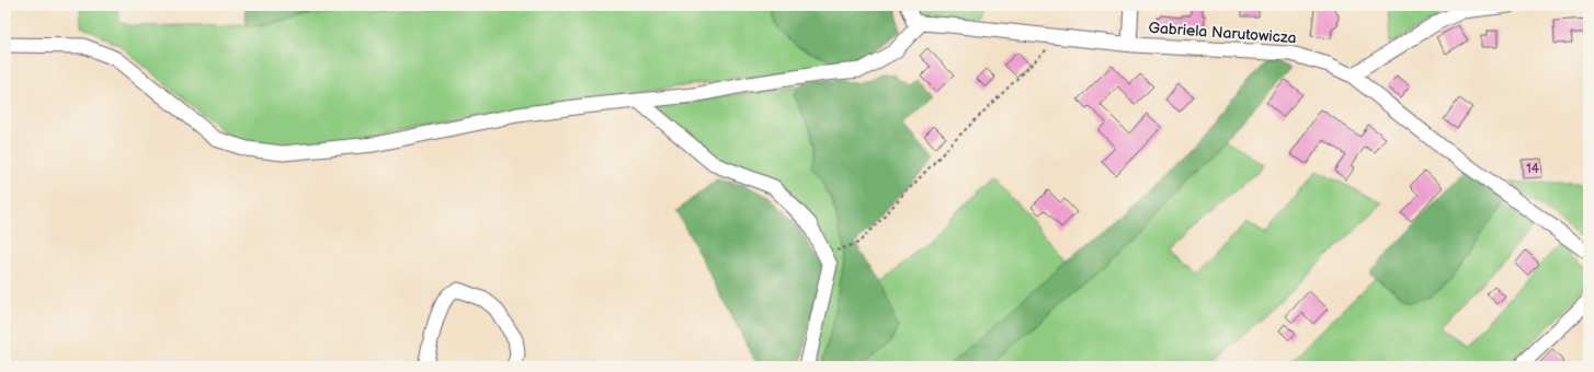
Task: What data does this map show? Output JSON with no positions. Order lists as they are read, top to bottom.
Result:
{
  "streets": {
    "street": ["Gabriela Narutowicza"]
  },
  "house_numbers": ["14"]
}
